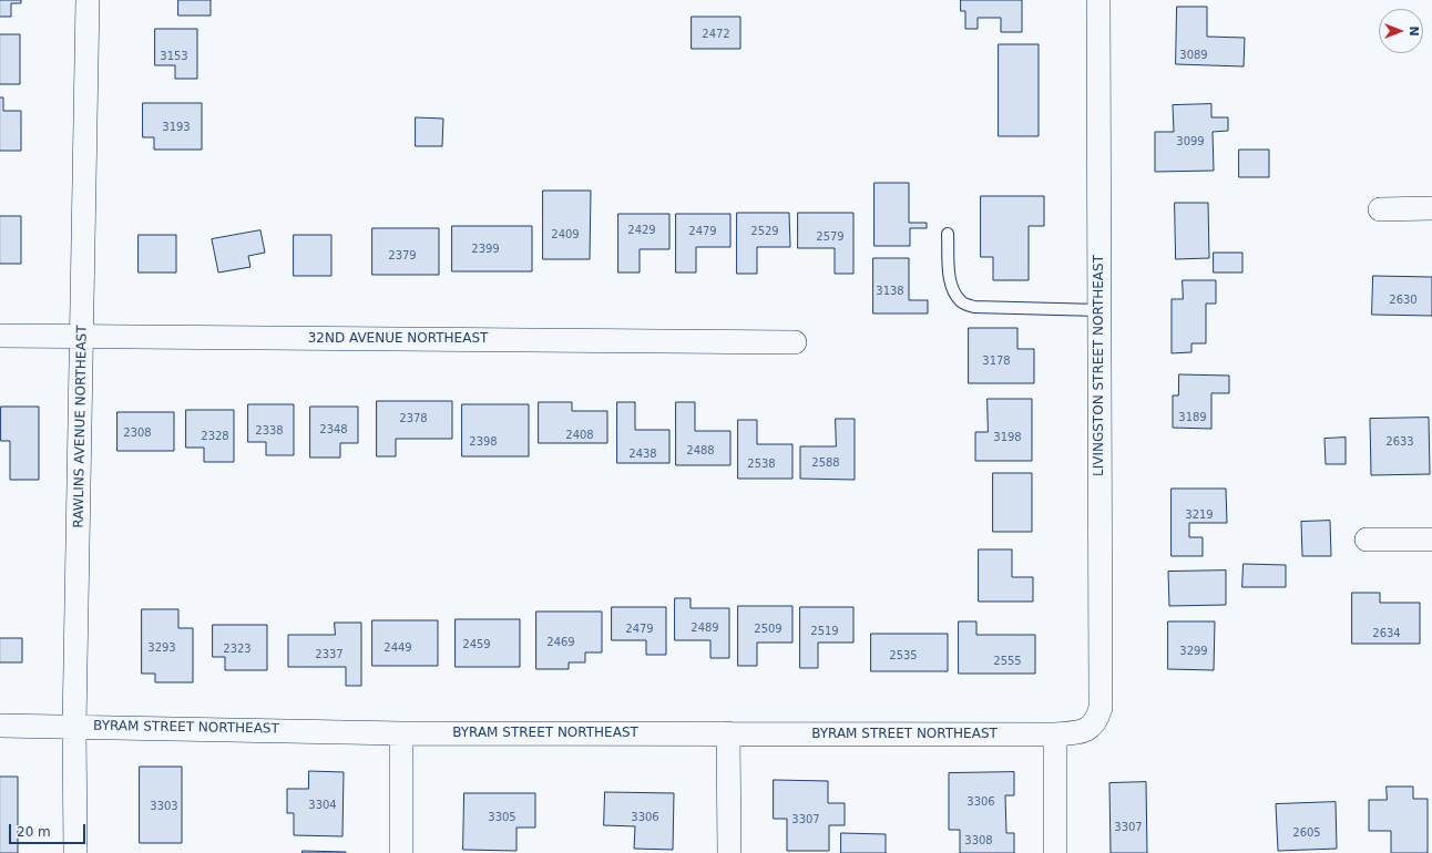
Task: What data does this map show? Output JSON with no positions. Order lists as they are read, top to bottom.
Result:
{
  "streets": {
    "street": [
      "32ND AVENUE NORTHEAST",
      "LIVINGSTON STREET NORTHEAST",
      "RAWLINS AVENUE NORTHEAST",
      "BYRAM STREET NORTHEAST"
    ]
  },
  "crossings": [
    ["32ND AVENUE NORTHEAST", "RAWLINS AVENUE NORTHEAST"],
    ["LIVINGSTON STREET NORTHEAST", "BYRAM STREET NORTHEAST"],
    ["RAWLINS AVENUE NORTHEAST", "BYRAM STREET NORTHEAST"]
  ],
  "house_numbers": [
    "2472",
    "3089",
    "3153",
    "3193",
    "3099",
    "2429",
    "2479",
    "2529",
    "2409",
    "2579",
    "2399",
    "2379",
    "3138",
    "2630",
    "3178",
    "3189",
    "2378",
    "2348",
    "2338",
    "2308",
    "2408",
    "2328",
    "3198",
    "2398",
    "2633",
    "2488",
    "2438",
    "2588",
    "2538",
    "3219",
    "2489",
    "2479",
    "2509",
    "2519",
    "2634",
    "2469",
    "2459",
    "3293",
    "2449",
    "2323",
    "3299",
    "2337",
    "2535",
    "2555",
    "3306",
    "3304",
    "3303",
    "3305",
    "3306",
    "3307",
    "3307",
    "2605",
    "3308"
  ],
  "scale_bar": "20 m",
  "north": "right"
}
